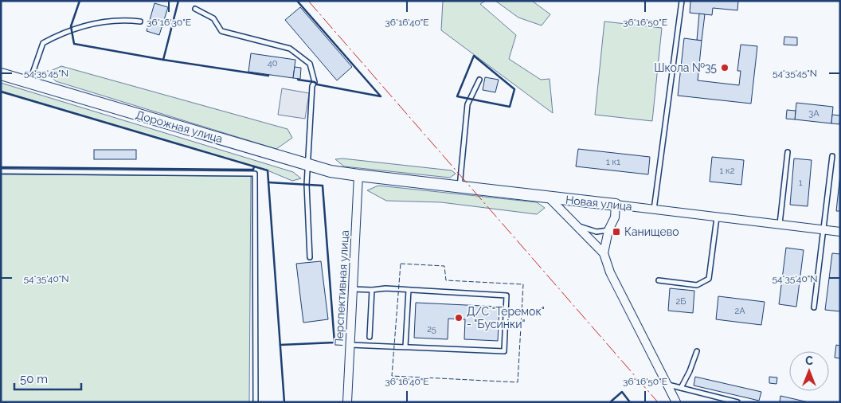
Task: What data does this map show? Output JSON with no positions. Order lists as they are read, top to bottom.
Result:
{
  "streets": {
    "street": ["Дорожная улица", "Новая улица", "Перспективная улица"]
  },
  "crossings": [
    ["Дорожная улица", "Новая улица"],
    ["Дорожная улица", "Перспективная улица"],
    ["Новая улица", "Перспективная улица"]
  ],
  "places": {
    "other": ["Школа №35", "Д/С “Теремок\" - \"Бусинки\""],
    "transit": ["Канищево"]
  },
  "house_numbers": [
    "40",
    "3А",
    "1 к1",
    "1 к2",
    "1",
    "2Б",
    "2А",
    "25"
  ],
  "scale_bar": "50 m",
  "north": "top",
  "coordinates": [
    "36°16'30\"E",
    "36°16'40\"E",
    "36°16'50\"E",
    "54°35'45\"N",
    "54°35'40\"N"
  ]
}
